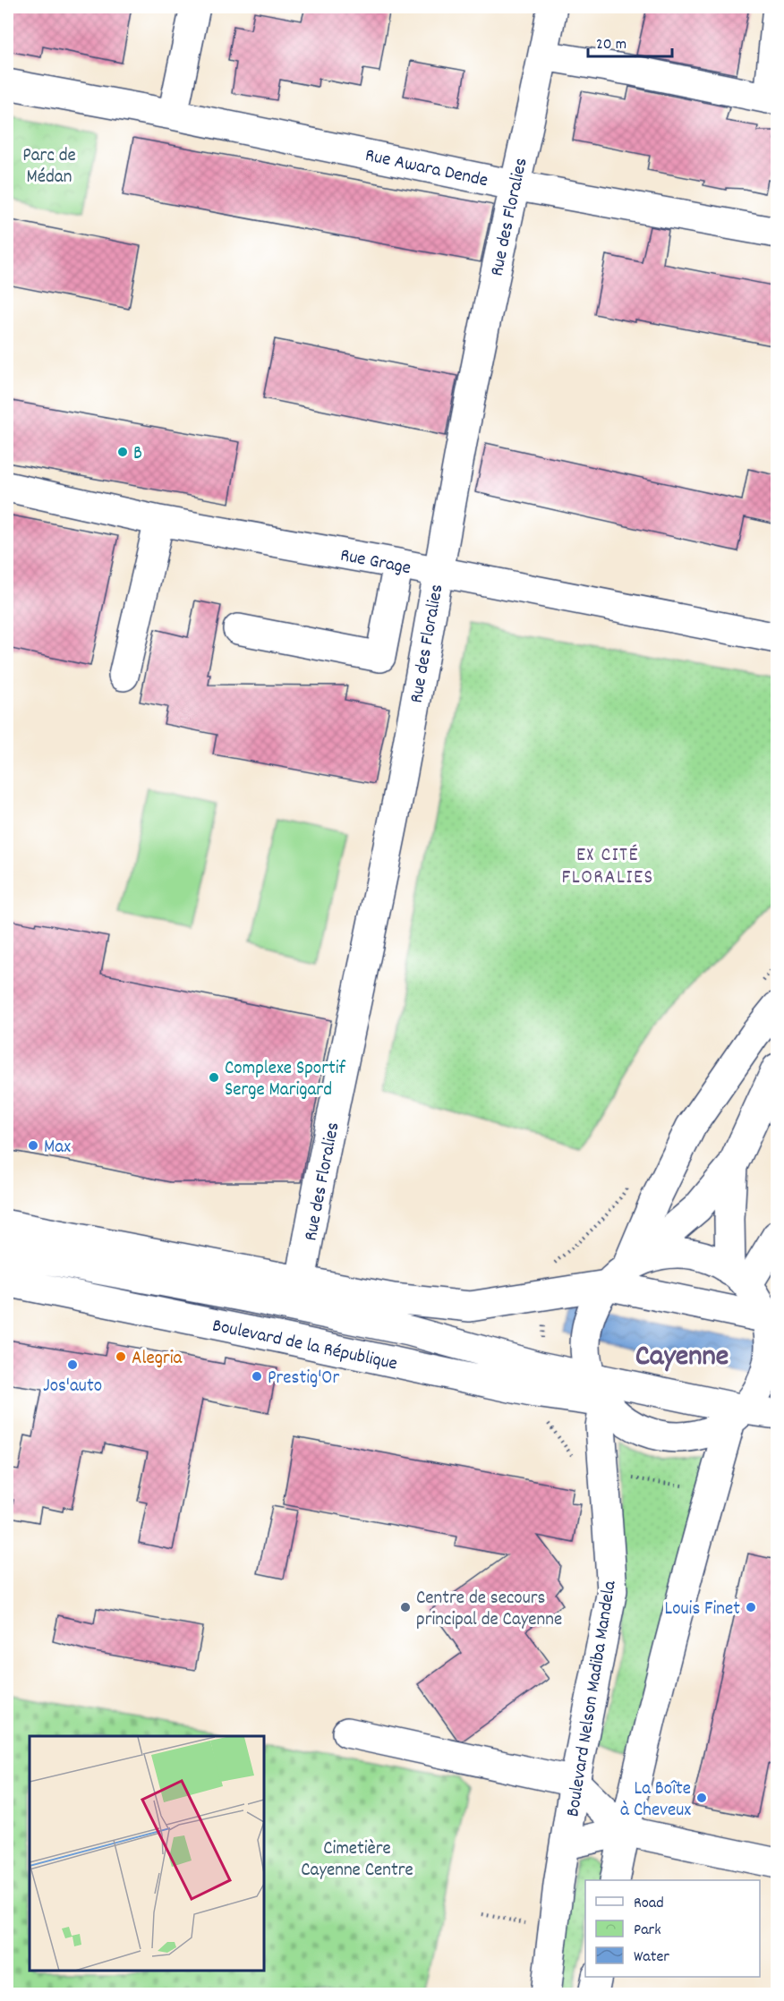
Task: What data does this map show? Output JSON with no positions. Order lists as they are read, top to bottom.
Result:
{
  "streets": {
    "street": [
      "Rue Awara Dende",
      "Rue des Floralies",
      "Rue Grage",
      "Boulevard de la République",
      "Boulevard Nelson Madiba Mandela"
    ]
  },
  "crossings": [
    ["Rue Awara Dende", "Rue des Floralies"],
    ["Rue des Floralies", "Rue Grage"],
    ["Boulevard de la République", "Boulevard Nelson Madiba Mandela"]
  ],
  "districts": ["EX CITÉ FLORALIES", "Cayenne"],
  "parks": ["Parc de Médan", "Cimetière Cayenne Centre"],
  "places": [
    "B",
    "Complexe Sportif Serge Marigard",
    "Max",
    "Alegria",
    "Jos'auto",
    "Prestig'Or",
    "Centre de secours principal de Cayenne",
    "Louis Finet",
    "La Boîte à Cheveux"
  ],
  "legend": ["Road", "Park", "Water"],
  "scale_bar": "20 m"
}
